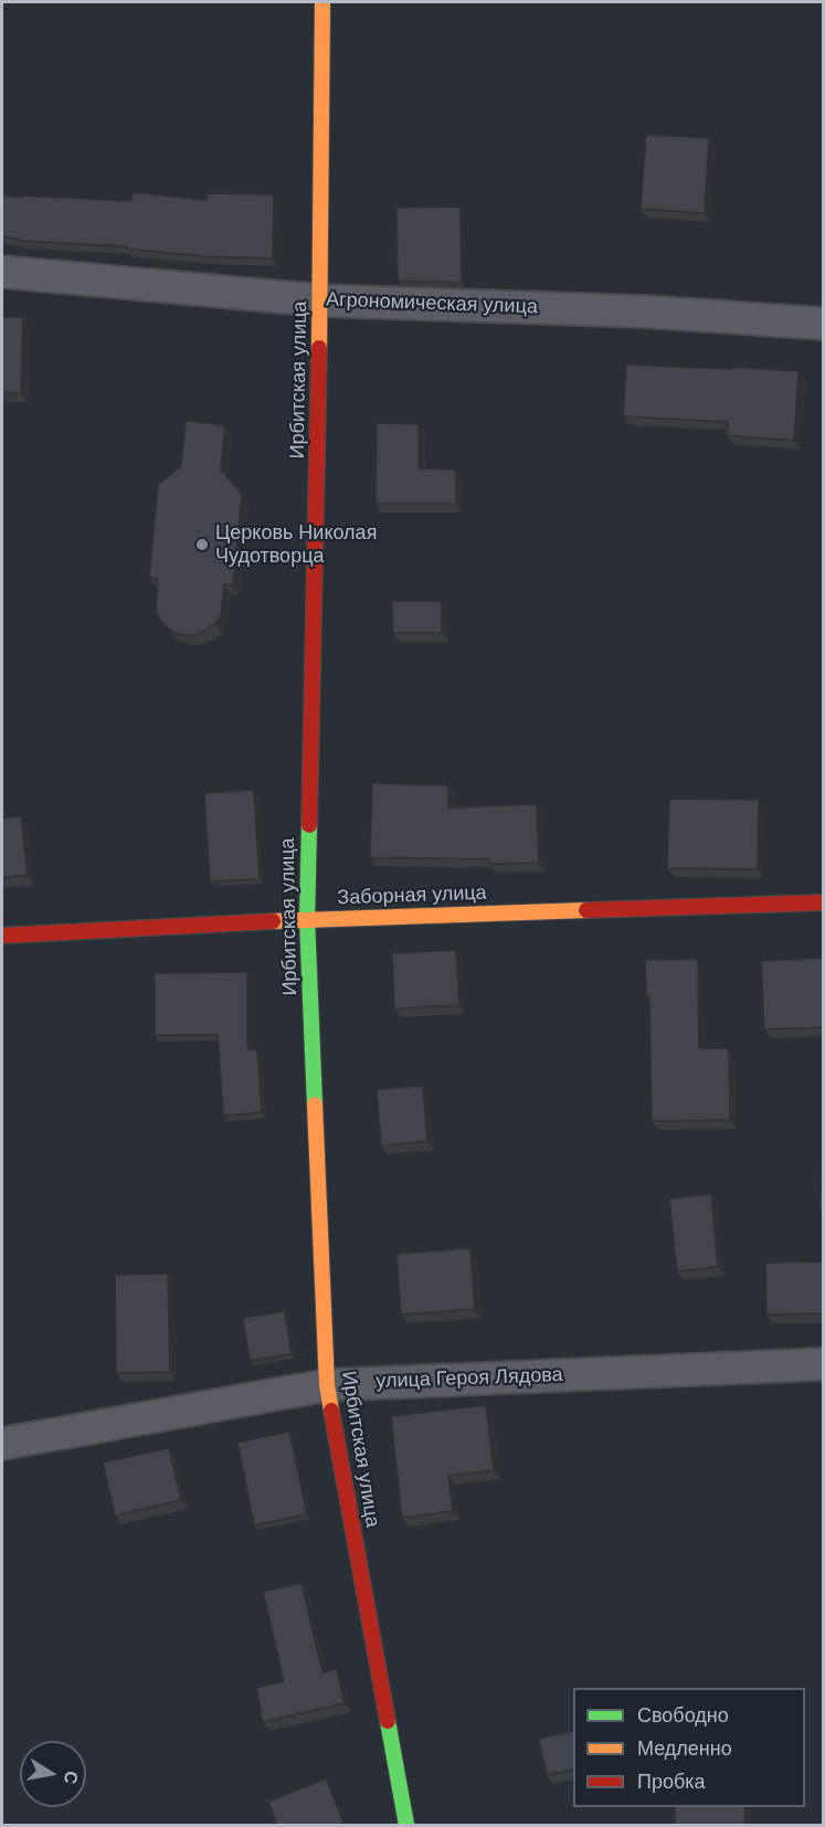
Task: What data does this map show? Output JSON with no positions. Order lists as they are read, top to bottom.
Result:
{
  "streets": {
    "street": [
      "Агрономическая улица",
      "Ирбитская улица",
      "Заборная улица",
      "улица Героя Лядова"
    ]
  },
  "crossings": [
    ["Агрономическая улица", "Ирбитская улица"],
    ["Ирбитская улица", "Заборная улица"],
    ["Ирбитская улица", "улица Героя Лядова"]
  ],
  "places": ["Церковь Николая Чудотворца"],
  "legend": ["Свободно", "Медленно", "Пробка"],
  "north": "right"
}
